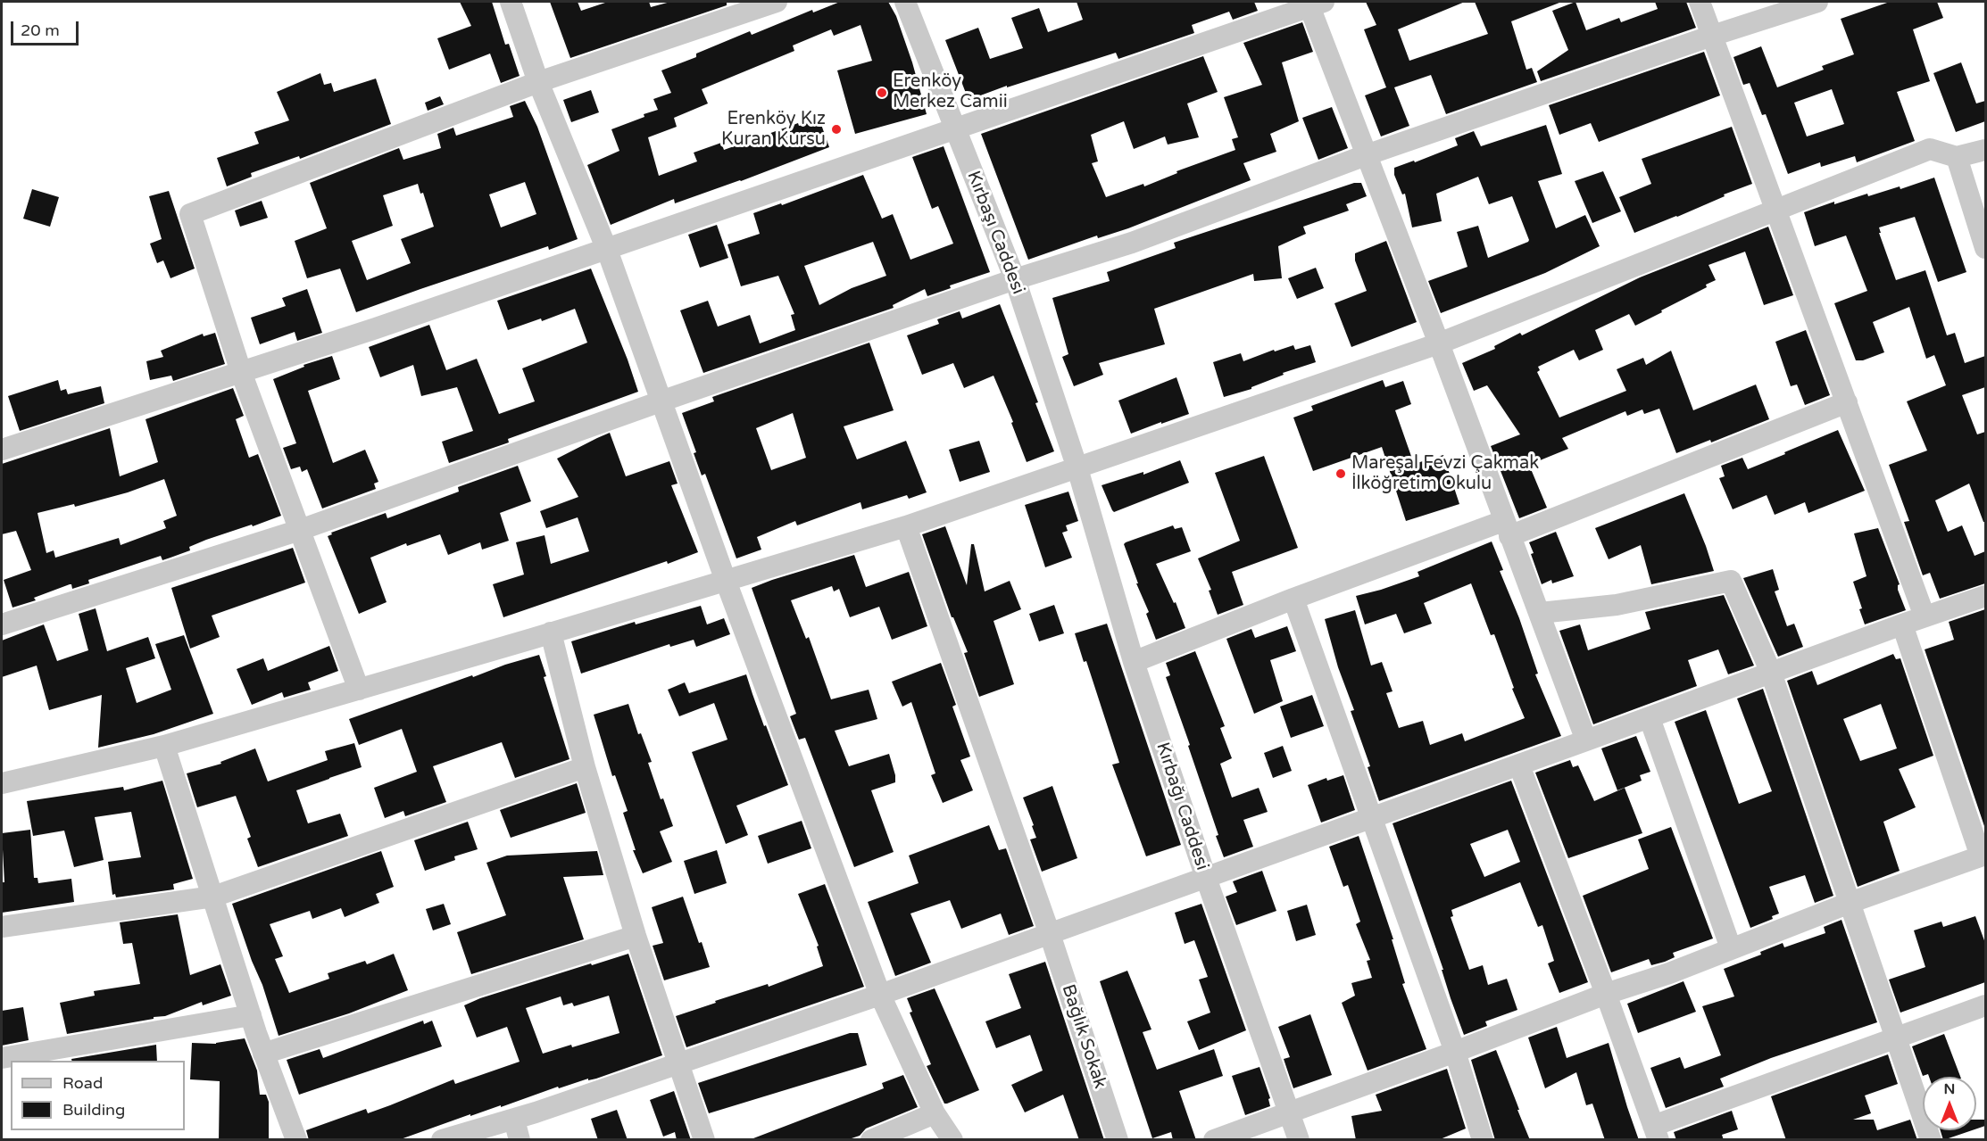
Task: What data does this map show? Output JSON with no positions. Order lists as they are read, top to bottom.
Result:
{
  "streets": {
    "street": ["Kırbaşı Caddesi", "Kırbağı Caddesi", "Bağlık Sokak"]
  },
  "crossings": [
    ["Kırbaşı Caddesi", "Kırbağı Caddesi"]
  ],
  "places": ["Erenköy Merkez Camii", "Erenköy Kız Kuran Kursu", "Mareşal Fevzi Çakmak İlköğretim Okulu"],
  "legend": ["Road", "Building"],
  "scale_bar": "20 m",
  "north": "top"
}
